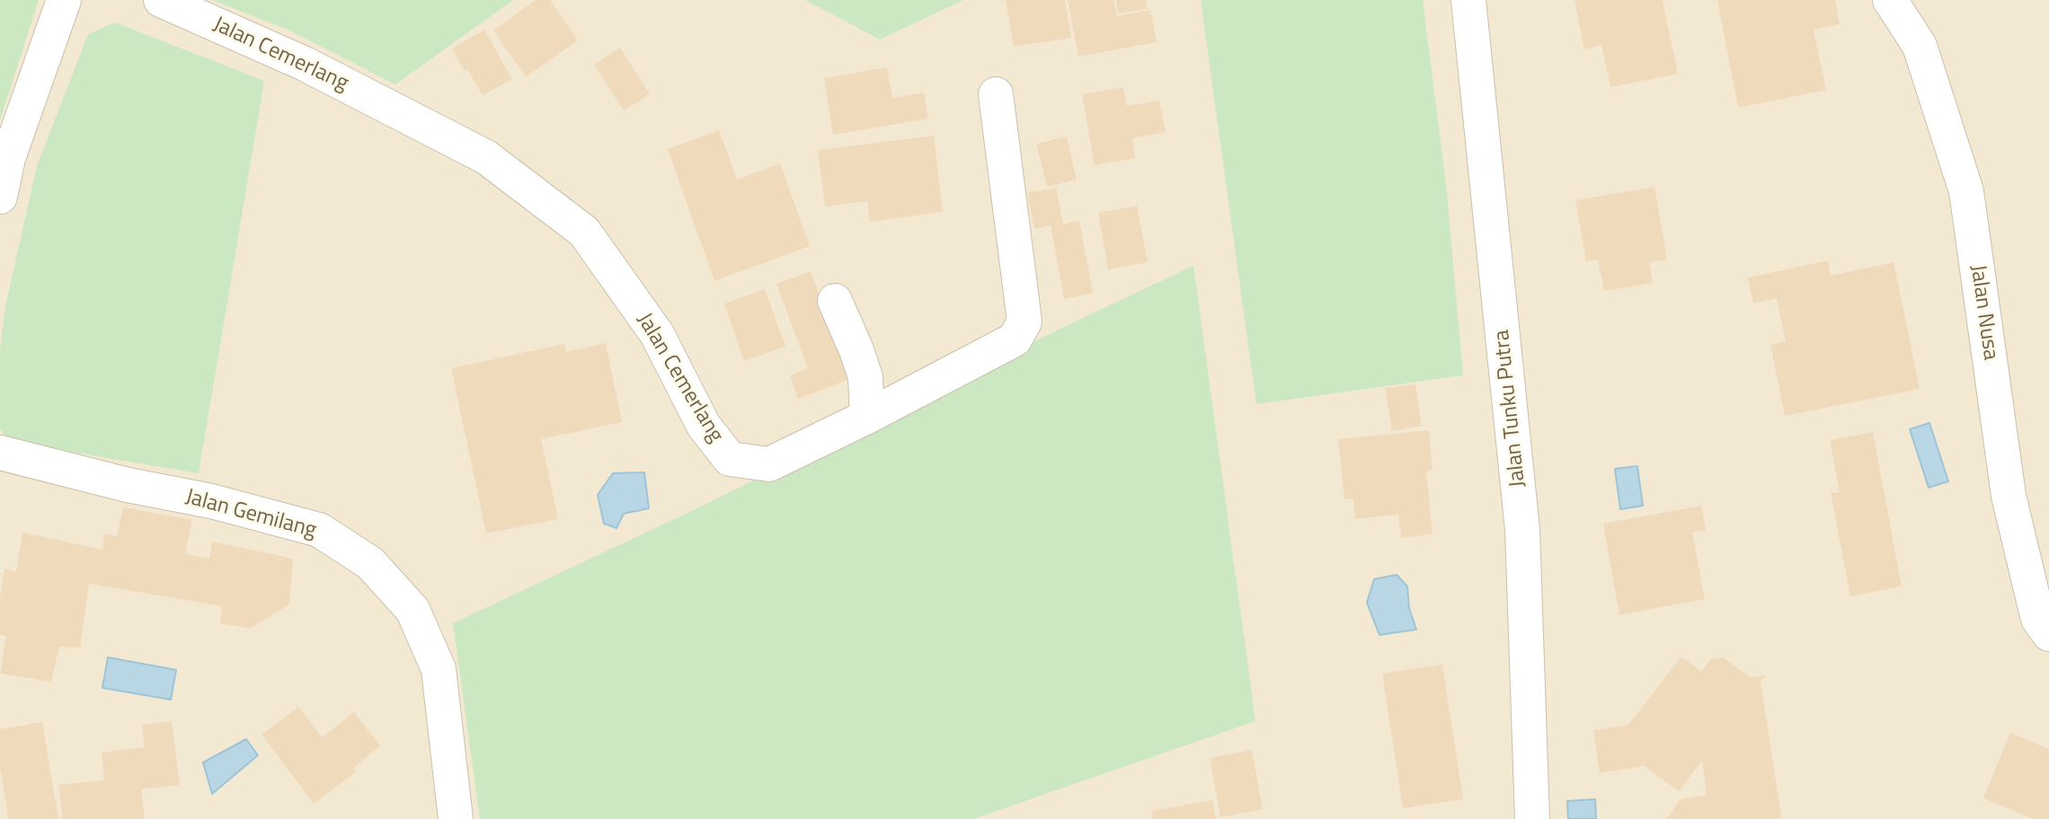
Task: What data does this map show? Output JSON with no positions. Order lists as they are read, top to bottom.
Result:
{
  "streets": {
    "street": [
      "Jalan Cemerlang",
      "Jalan Nusa",
      "Jalan Tunku Putra",
      "Jalan Gemilang"
    ]
  }
}
